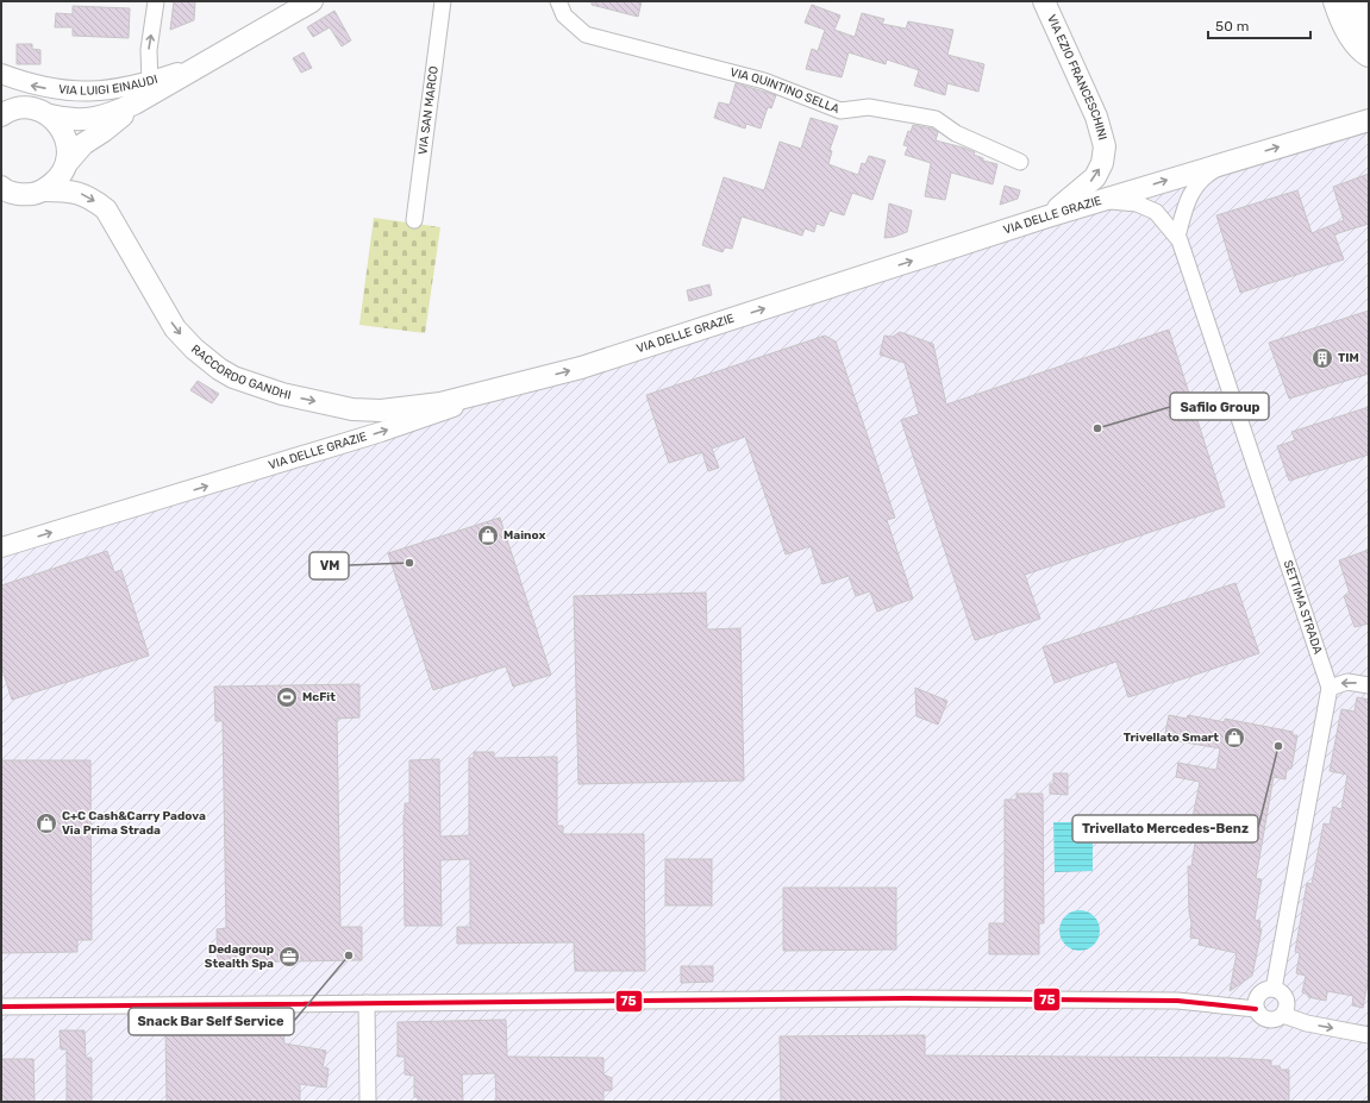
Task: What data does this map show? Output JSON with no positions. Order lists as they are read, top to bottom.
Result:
{
  "streets": {
    "main road": ["VIA EZIO FRANCESCHINI", "VIA DELLE GRAZIE", "RACCORDO GANDHI"],
    "street": [
      "VIA LUIGI EINAUDI",
      "VIA QUINTINO SELLA",
      "VIA SAN MARCO",
      "SETTIMA STRADA"
    ]
  },
  "crossings": [
    ["VIA EZIO FRANCESCHINI", "VIA DELLE GRAZIE"],
    ["VIA DELLE GRAZIE", "RACCORDO GANDHI"],
    ["VIA DELLE GRAZIE", "SETTIMA STRADA"]
  ],
  "one_way": [
    "VIA EZIO FRANCESCHINI",
    "VIA LUIGI EINAUDI",
    "VIA DELLE GRAZIE",
    "RACCORDO GANDHI"
  ],
  "places": {
    "building": ["TIM"],
    "other": [
      "Safilo Group",
      "VM",
      "Trivellato Mercedes-Benz",
      "Snack Bar Self Service"
    ],
    "shop": ["Mainox", "Trivellato Smart", "C+C Cash&Carry Padova Via Prima Strada"],
    "sports": ["McFit"],
    "office": ["Dedagroup Stealth Spa"]
  },
  "lines": ["transit line 75"],
  "scale_bar": "50 m"
}
